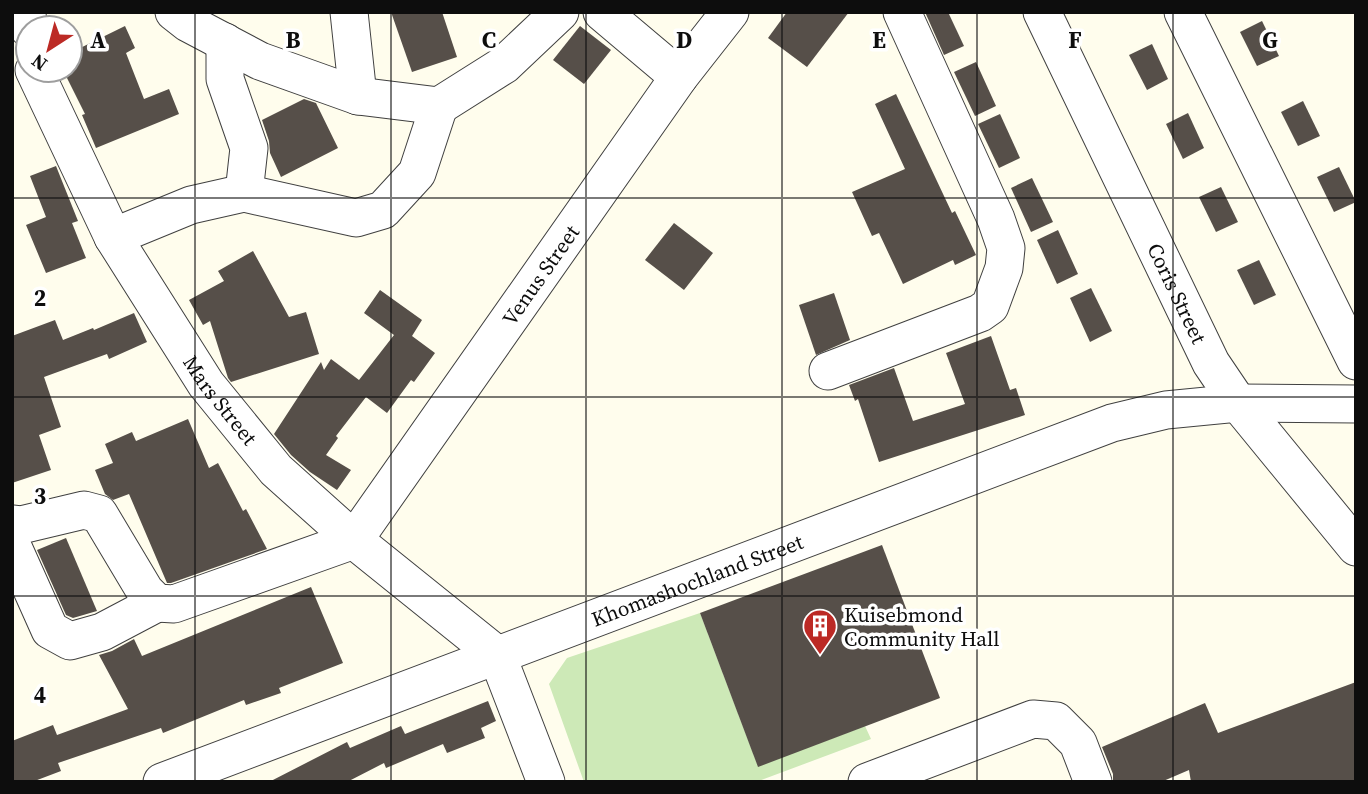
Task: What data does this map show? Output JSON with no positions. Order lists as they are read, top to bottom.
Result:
{
  "streets": {
    "street": [
      "Venus Street",
      "Coris Street",
      "Mars Street",
      "Khomashochland Street"
    ]
  },
  "crossings": [
    ["Venus Street", "Mars Street"],
    ["Coris Street", "Khomashochland Street"],
    ["Mars Street", "Khomashochland Street"]
  ],
  "places": {
    "building": ["Kuisebmond Community Hall"]
  },
  "north": "bottom left",
  "grid": {
    "columns": [
      "A",
      "B",
      "C",
      "D",
      "E",
      "F",
      "G"
    ],
    "rows": ["2", "3", "4"]
  }
}
